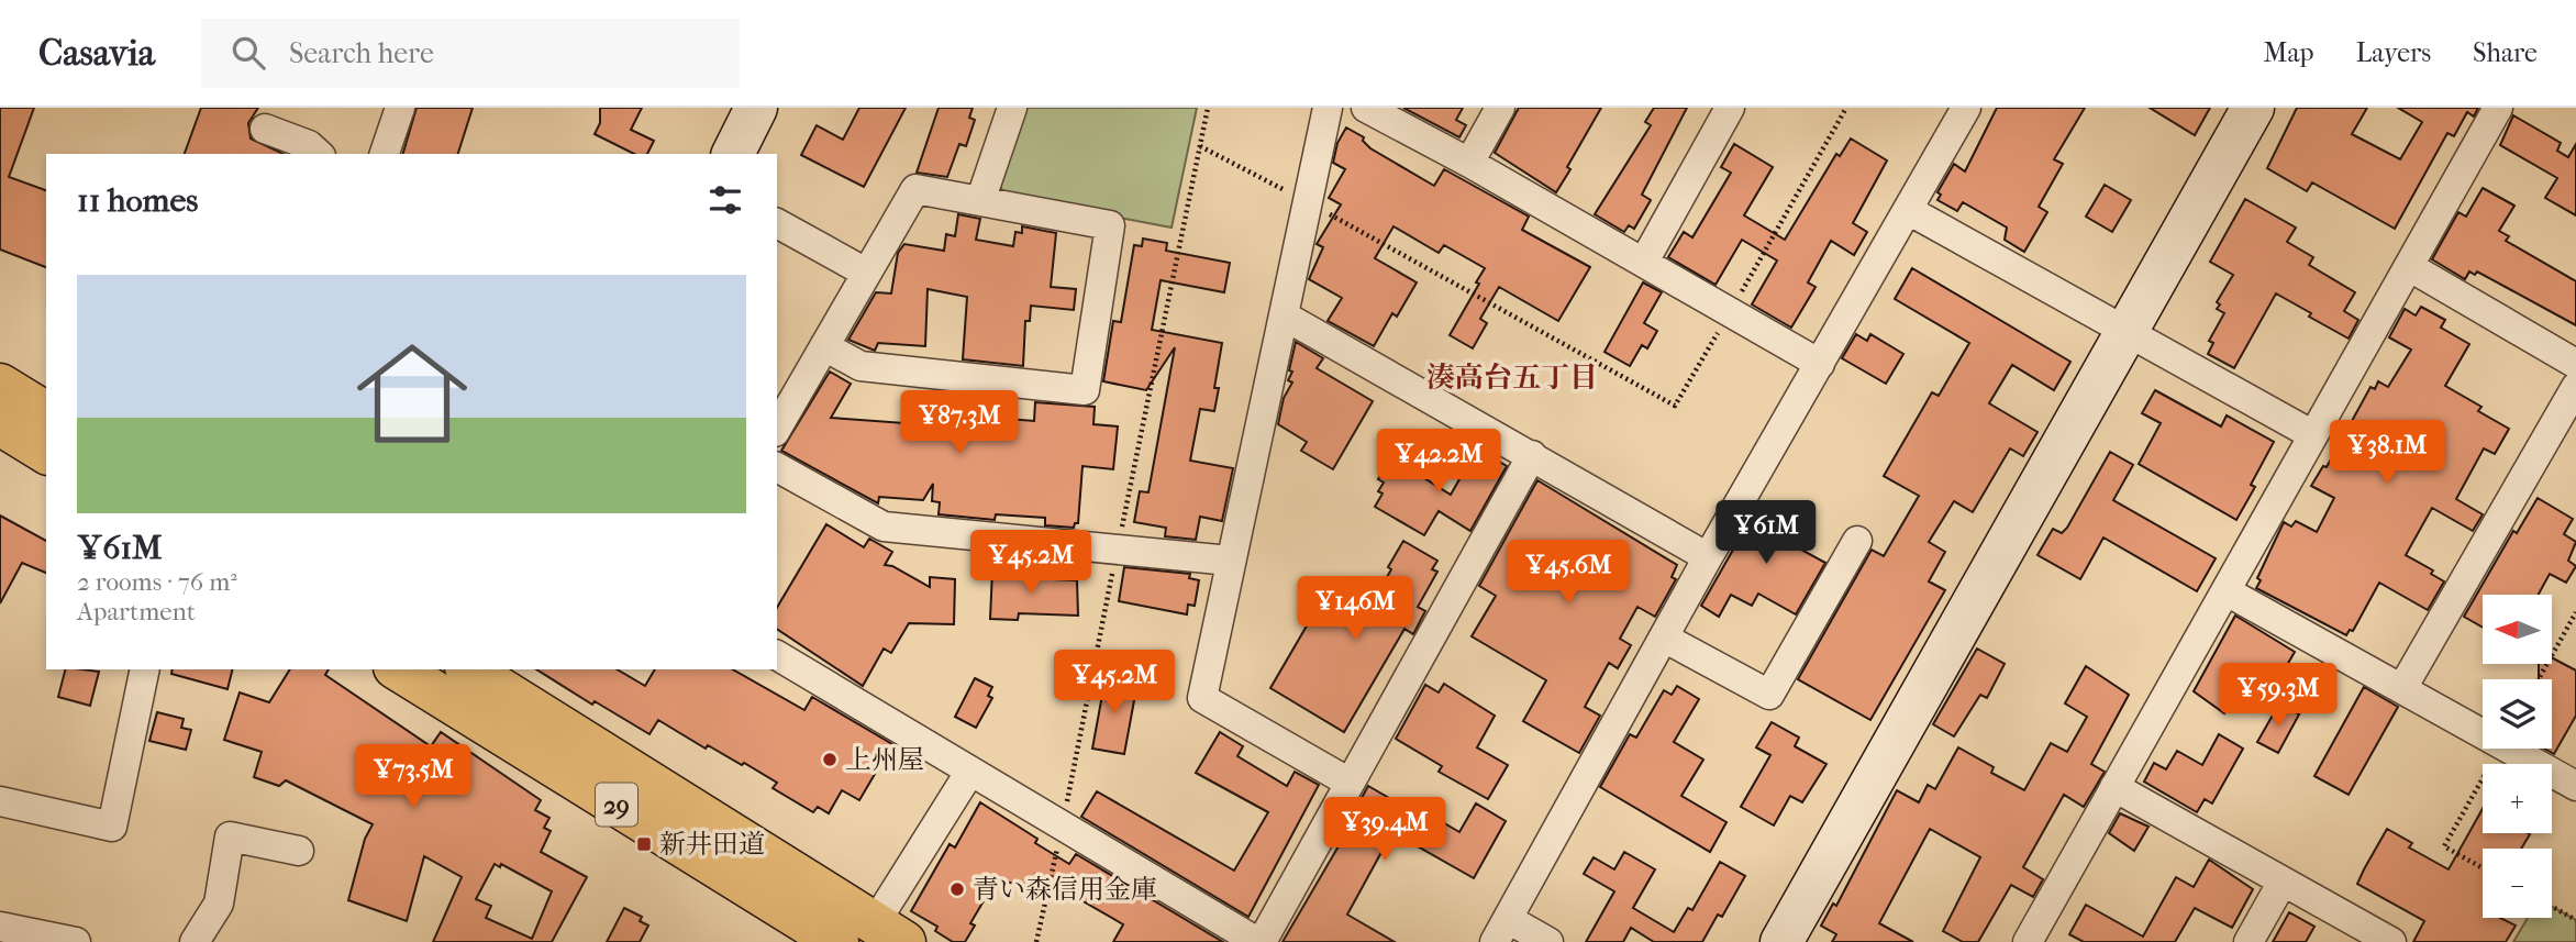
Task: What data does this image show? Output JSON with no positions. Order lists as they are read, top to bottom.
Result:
{
  "streets": {
    "main road": ["29"]
  },
  "districts": ["湊高台五丁目"],
  "places": {
    "other": ["上州屋", "青い森信用金庫"],
    "transit": ["新井田道"]
  },
  "north": "left",
  "page": {
    "header": "Casavia",
    "search": "Search here",
    "nav": ["Map", "Layers", "Share"],
    "heading": "11 homes",
    "list": [
      {
        "name": "¥61M",
        "note": "2 rooms · 76 m² · Apartment"
      }
    ],
    "price": [
      "¥87.3M",
      "¥38.1M",
      "¥42.2M",
      "¥61M",
      "¥45.2M",
      "¥45.6M",
      "¥146M",
      "¥45.2M",
      "¥59.3M",
      "¥73.5M",
      "¥39.4M"
    ],
    "map_buttons": ["+", "−"]
  }
}
